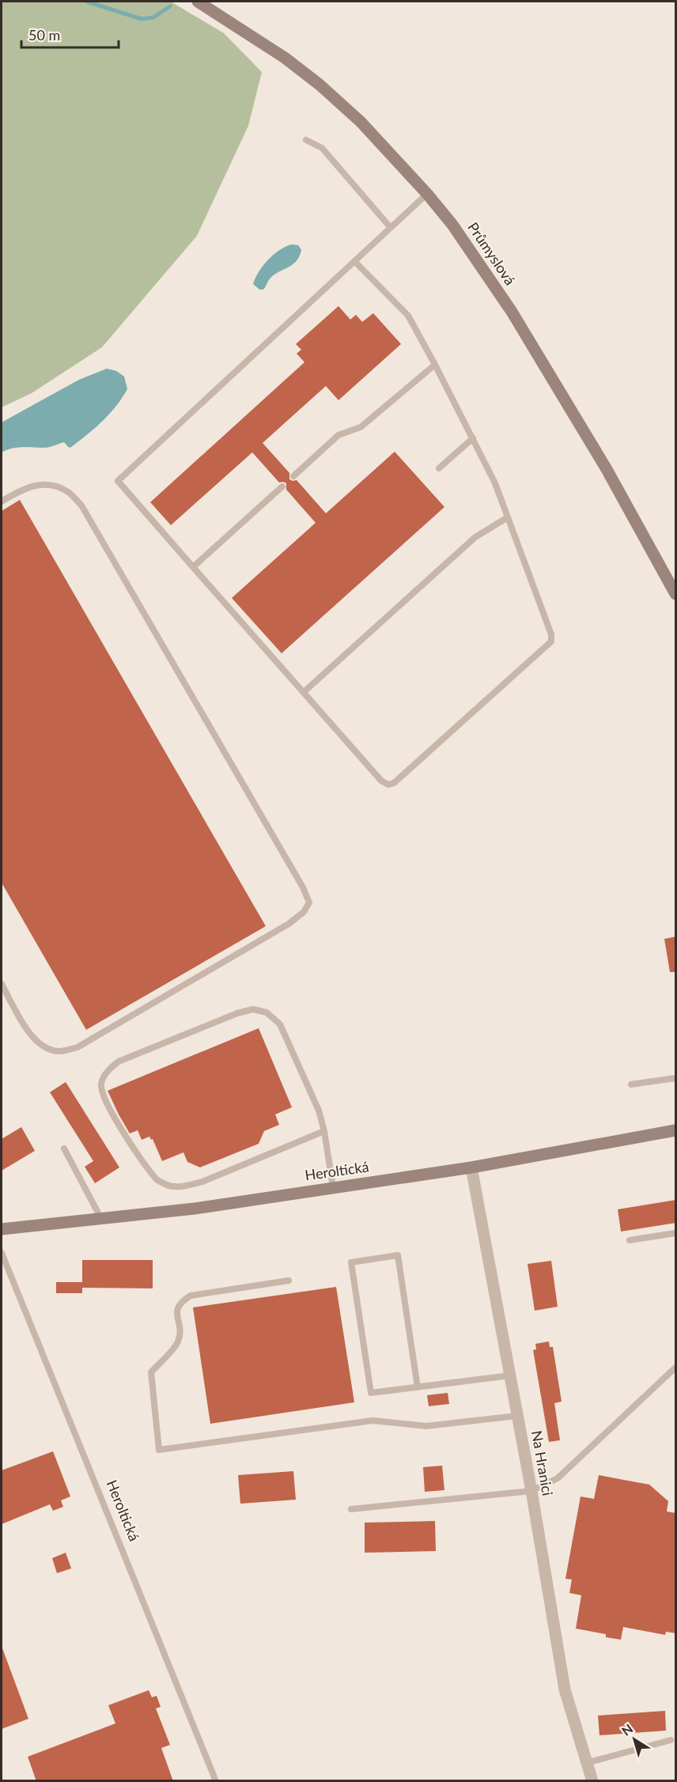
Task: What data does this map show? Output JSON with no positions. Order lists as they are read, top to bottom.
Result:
{
  "streets": {
    "main road": ["Průmyslová", "Heroltická"],
    "street": ["Na Hranici"]
  },
  "crossings": [
    ["Heroltická", "Na Hranici"]
  ],
  "scale_bar": "50 m",
  "north": "top left"
}
